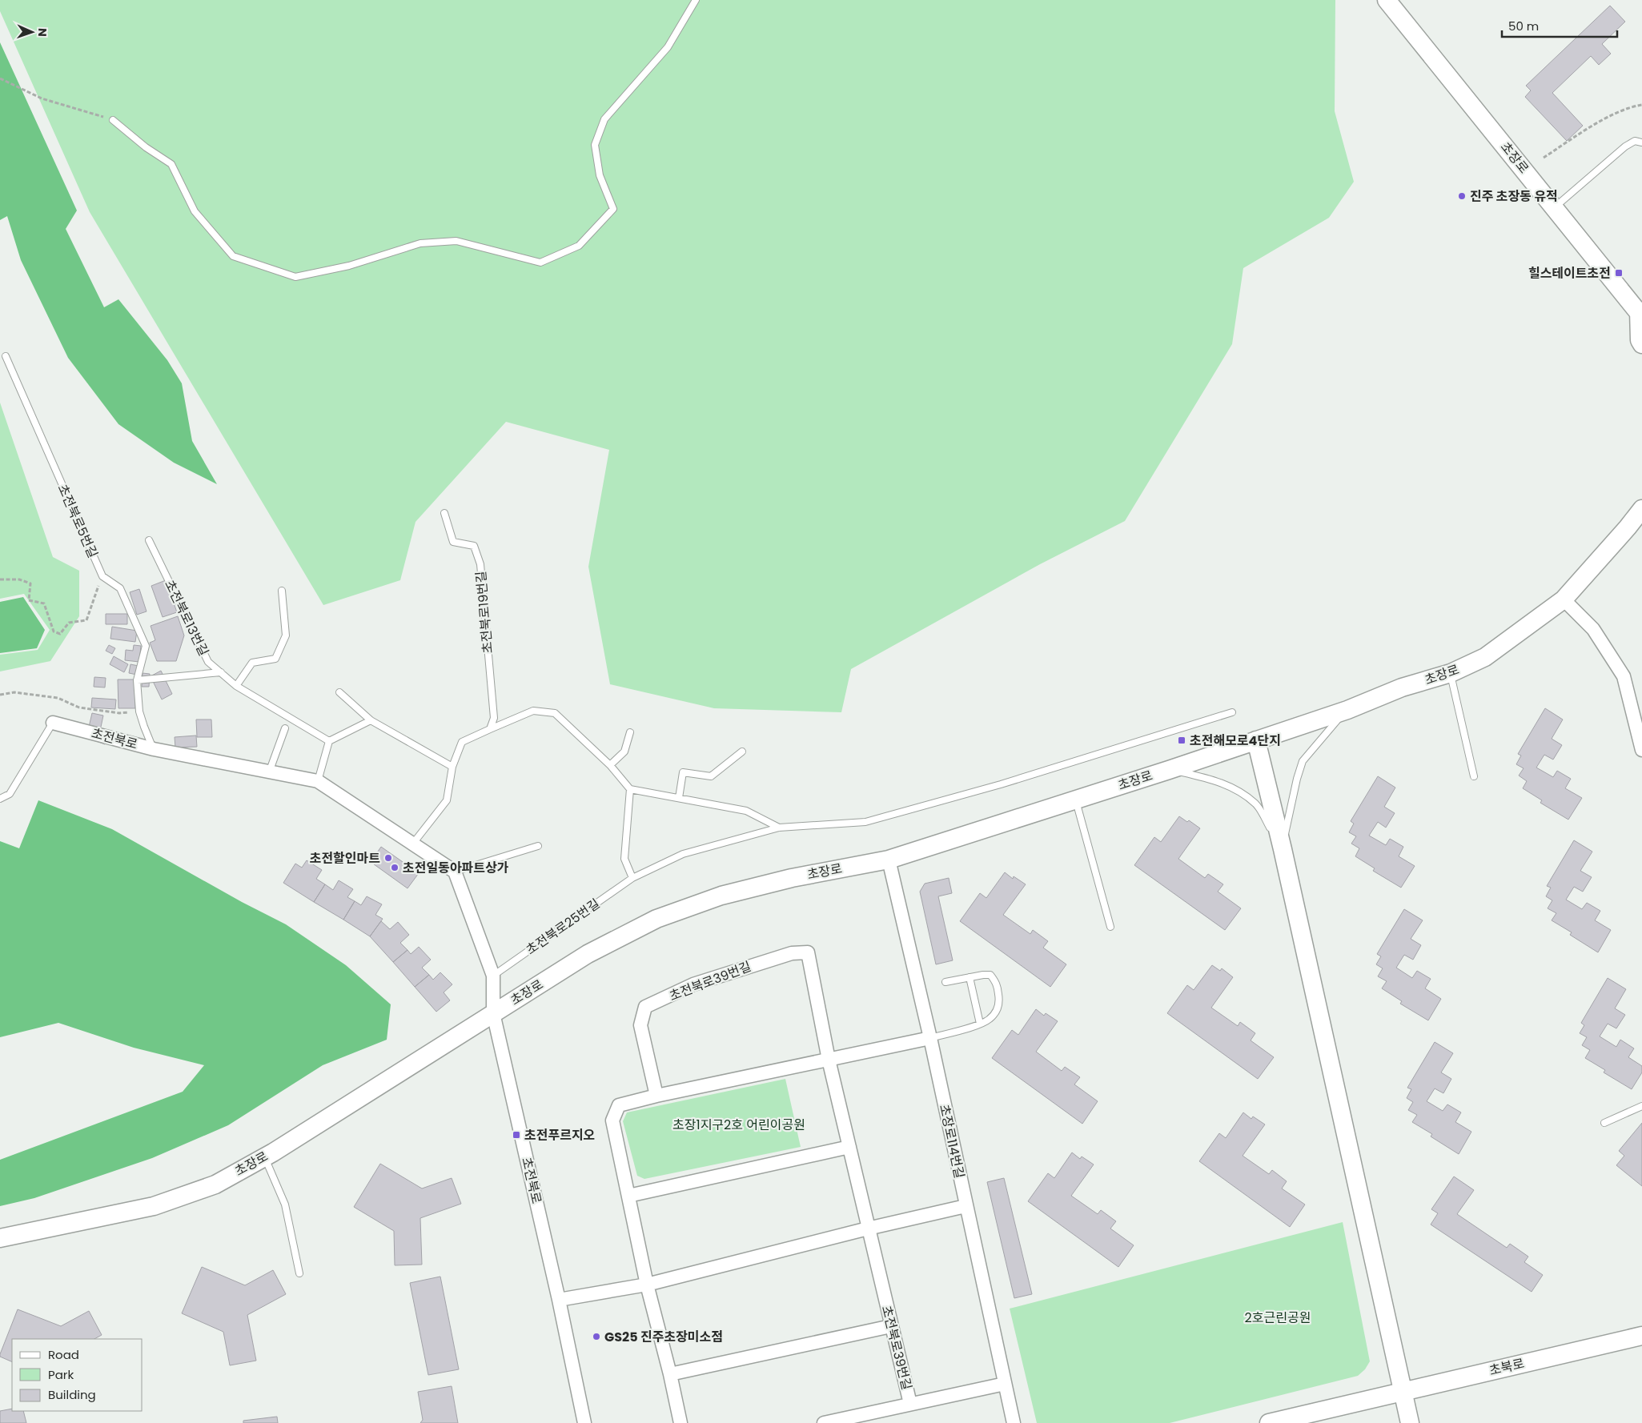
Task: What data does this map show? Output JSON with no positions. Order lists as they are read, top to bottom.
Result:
{
  "streets": {
    "street": [
      "초장로",
      "초전북로",
      "초전북로39번길",
      "초장로114번길",
      "초북로"
    ],
    "lane": [
      "초전북로5번길",
      "초전북로19번길",
      "초전북로13번길",
      "초전북로25번길"
    ]
  },
  "crossings": [
    ["초장로", "초전북로"],
    ["초장로", "초장로114번길"],
    ["초전북로", "초전북로25번길"]
  ],
  "parks": ["초장1지구2호 어린이공원", "2호근린공원"],
  "places": {
    "other": [
      "진주 초장동 유적",
      "초전할인마트",
      "초전일동아파트상가",
      "GS25 진주초장미소점"
    ],
    "transit": ["힐스테이트초전", "초전해모로4단지", "초전푸르지오"]
  },
  "legend": ["Road", "Park", "Building"],
  "scale_bar": "50 m",
  "north": "right"
}
